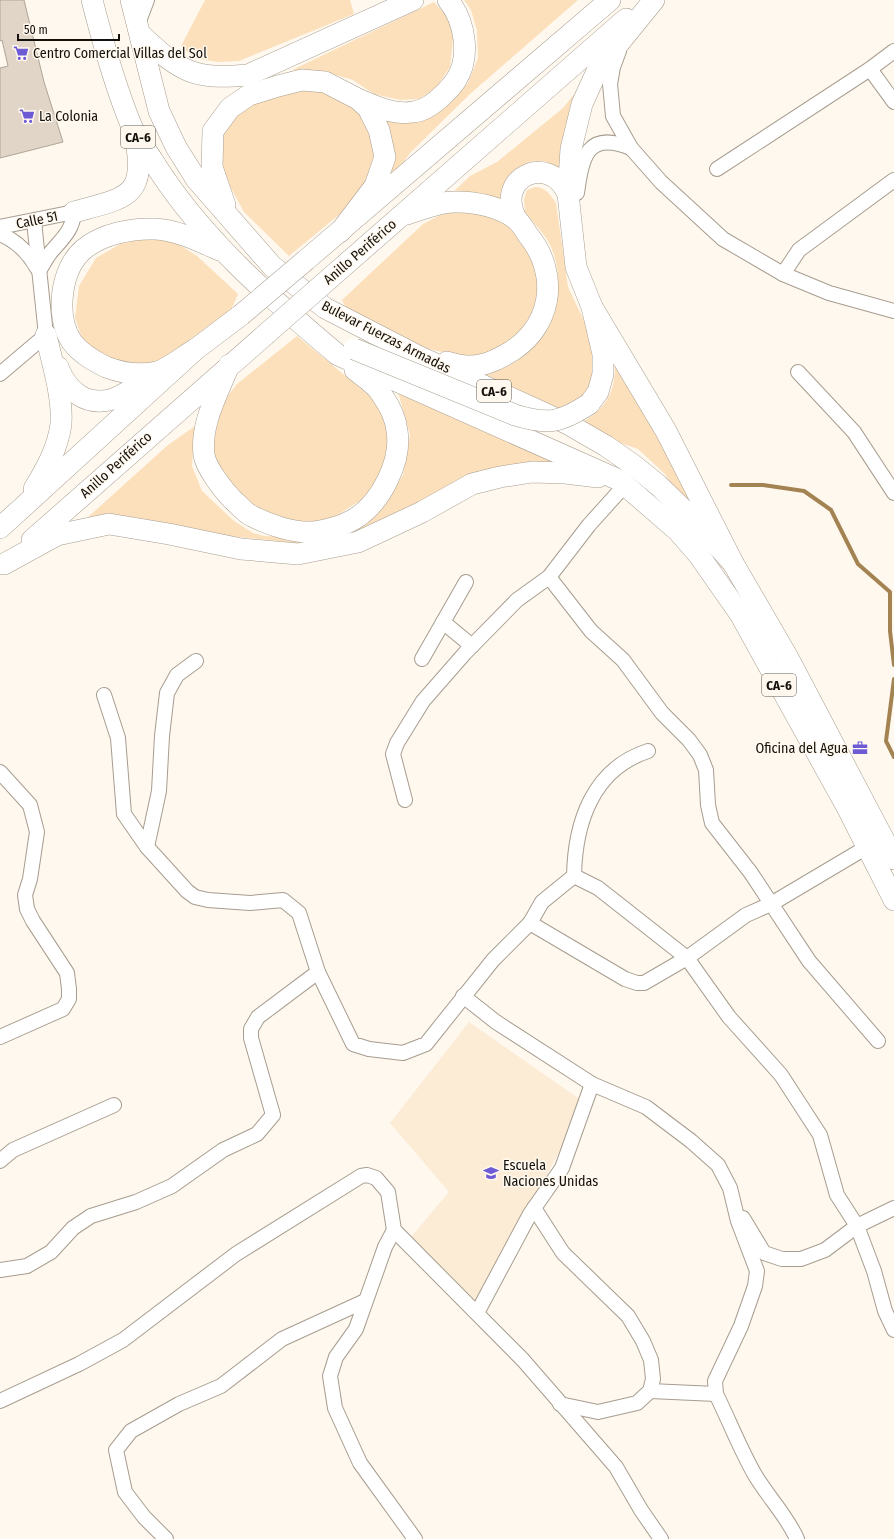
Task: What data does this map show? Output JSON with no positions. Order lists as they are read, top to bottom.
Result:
{
  "streets": {
    "highway": ["CA-6", "Anillo Periférico", "Bulevar Fuerzas Armadas"],
    "street": ["Calle 51"]
  },
  "crossings": [
    ["CA-6", "Bulevar Fuerzas Armadas"]
  ],
  "places": {
    "supermarket": ["Centro Comercial Villas del Sol", "La Colonia"],
    "office": ["Oficina del Agua"],
    "school or university": ["Escuela Naciones Unidas"]
  },
  "scale_bar": "50 m"
}
